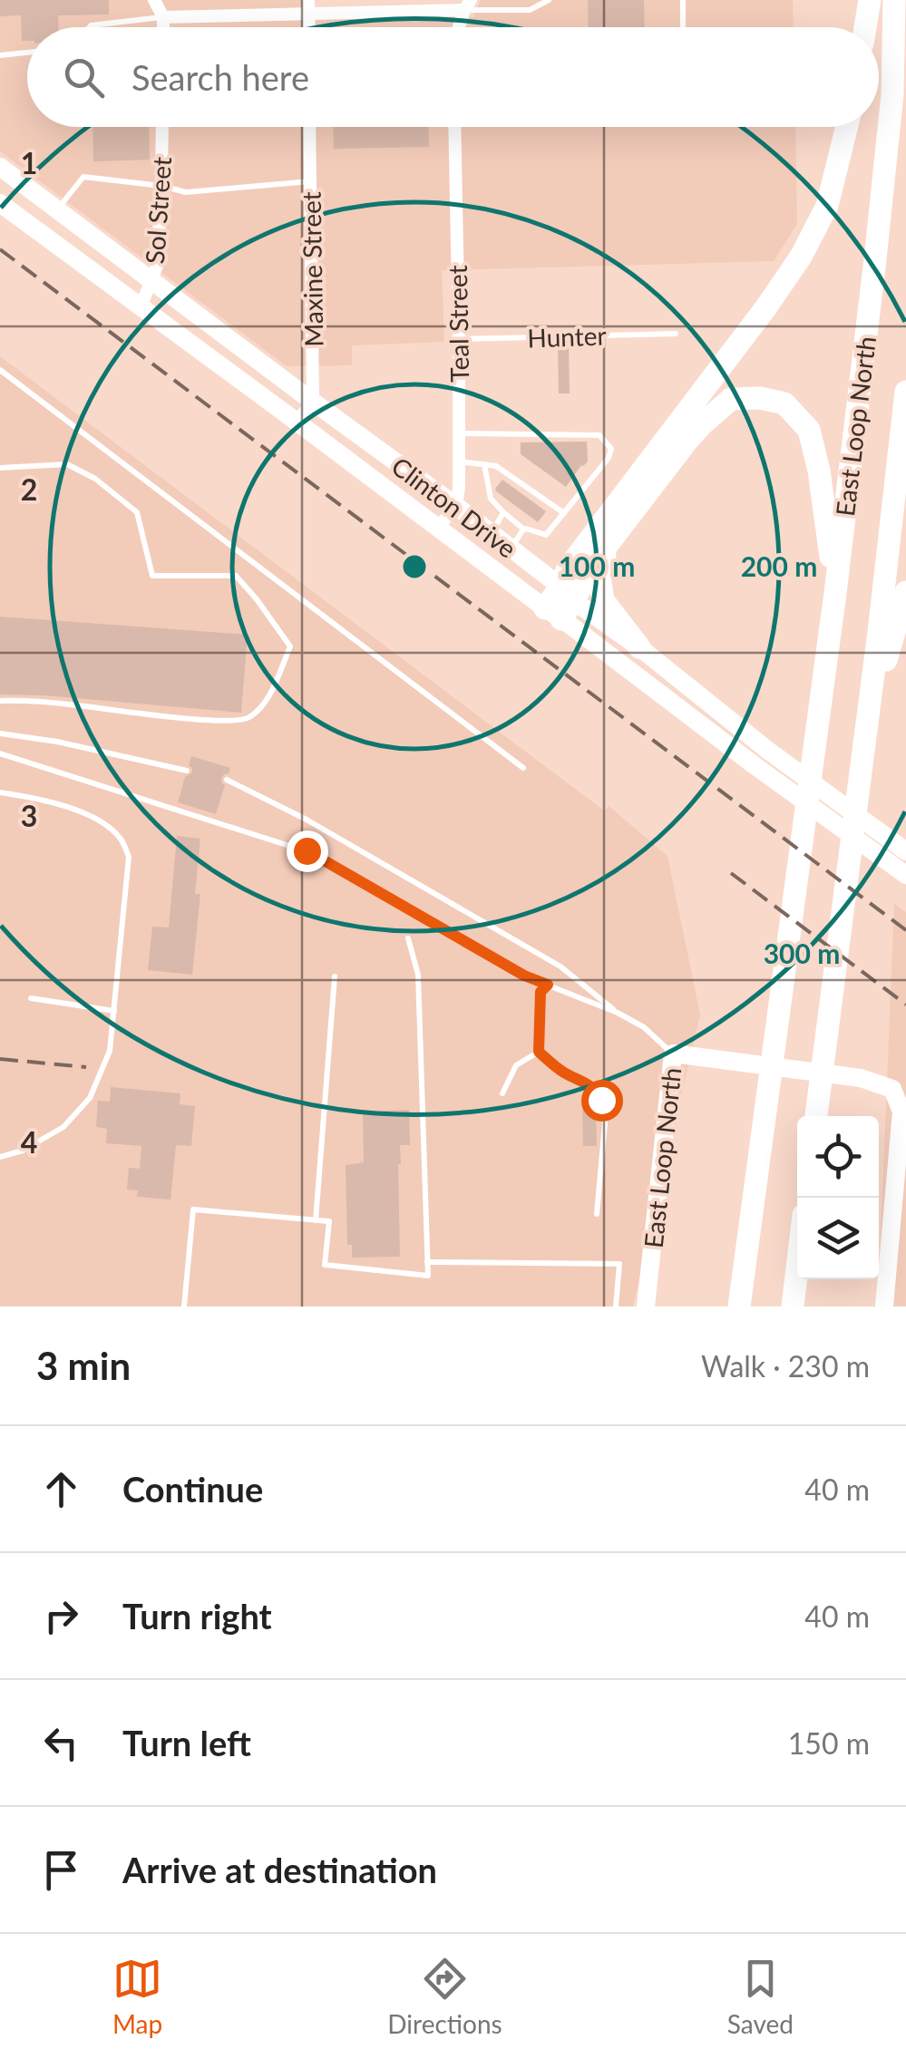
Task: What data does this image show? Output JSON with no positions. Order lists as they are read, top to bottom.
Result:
{
  "streets": {
    "highway": ["East Loop North"],
    "main road": ["Clinton Drive"],
    "street": ["Sol Street", "Maxine Street", "Teal Street"],
    "lane": ["Hunter"]
  },
  "crossings": [
    ["Sol Street", "Clinton Drive"],
    ["Maxine Street", "Clinton Drive"],
    ["Teal Street", "Hunter"],
    ["Teal Street", "Clinton Drive"]
  ],
  "page": {
    "search": "Search here",
    "heading": ["3 min", "Walk · 230 m"],
    "list": [
      ["Continue", "40 m"],
      ["Turn right", "40 m"],
      ["Turn left", "150 m"],
      "Arrive at destination"
    ],
    "nav": ["Map", "Directions", "Saved"]
  },
  "grid": {
    "rows": [
      "1",
      "2",
      "3",
      "4"
    ]
  },
  "rings": ["100 m", "200 m", "300 m"]
}
